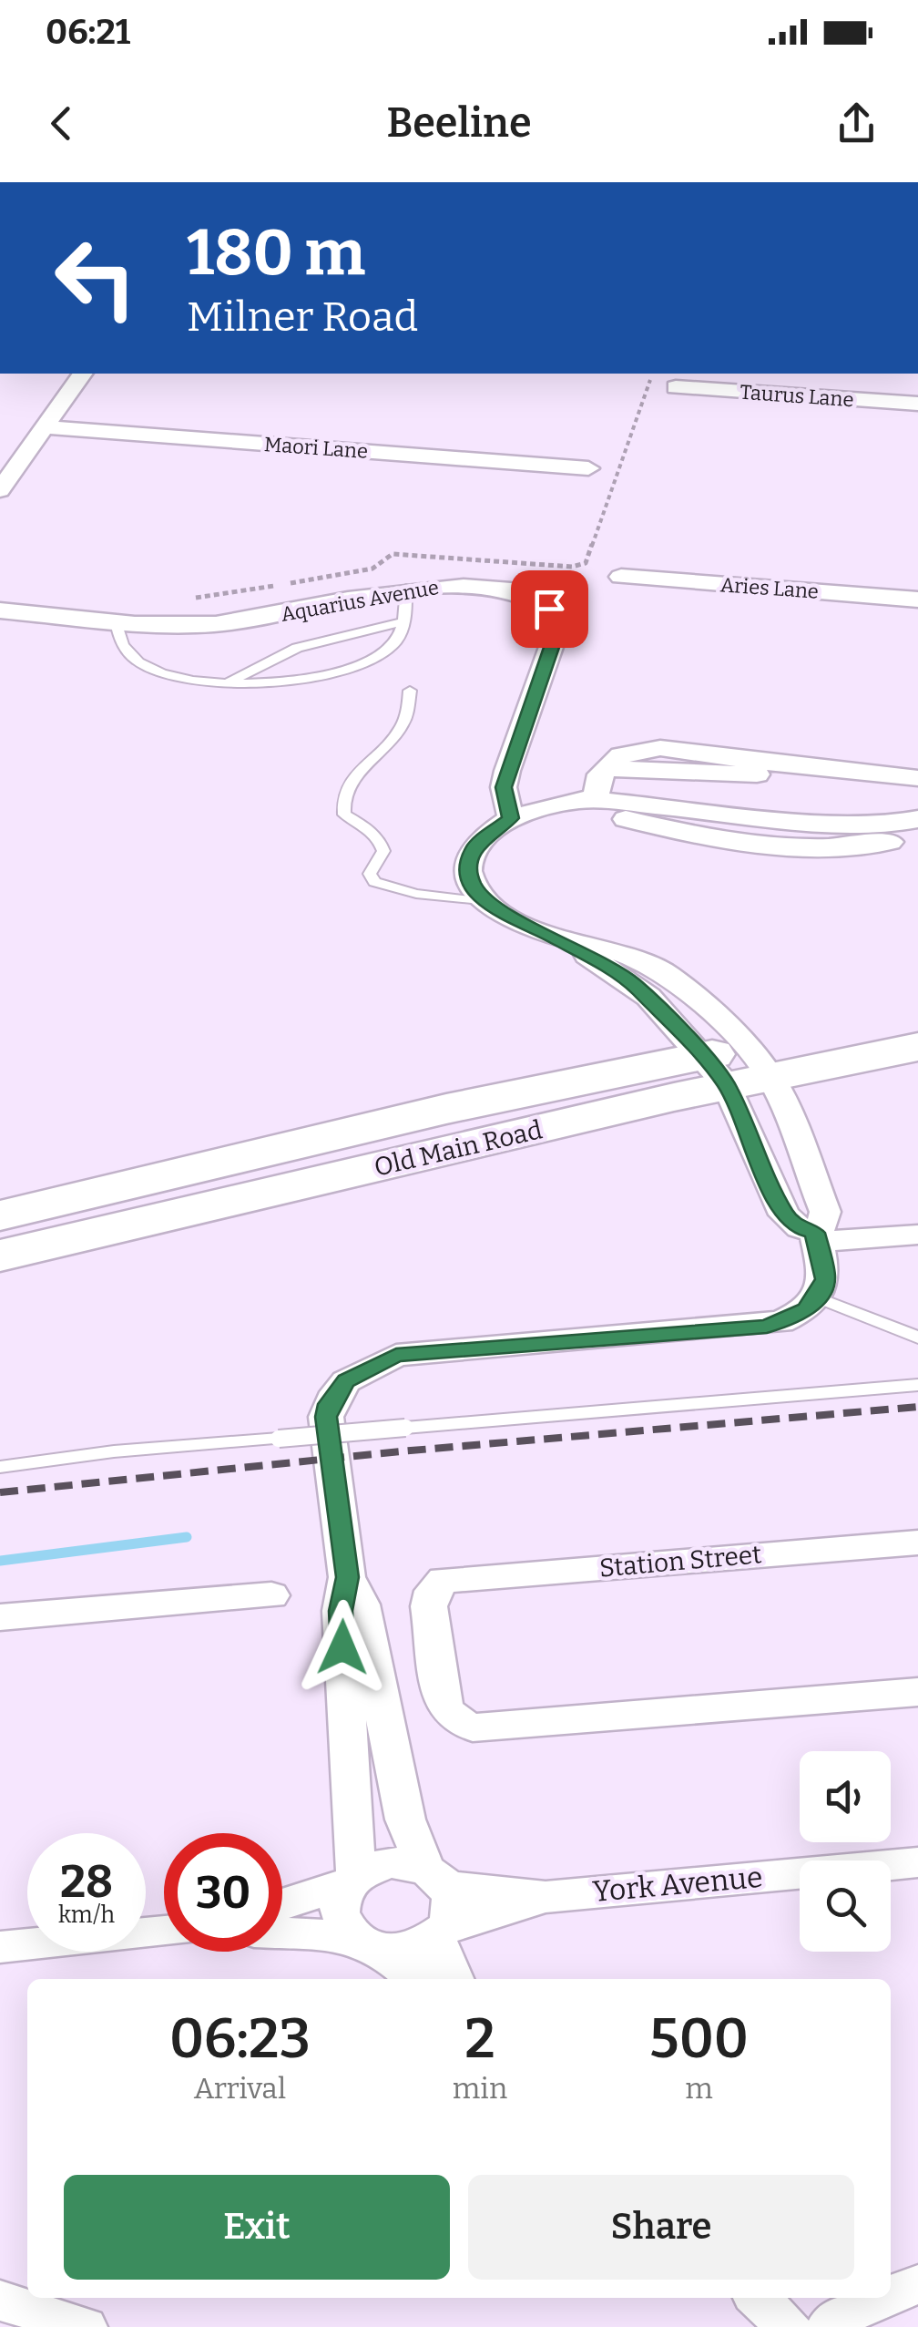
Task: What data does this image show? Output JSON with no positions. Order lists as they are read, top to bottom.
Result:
{
  "streets": {
    "main road": ["Old Main Road"],
    "street": [
      "Taurus Lane",
      "Maori Lane",
      "Aries Lane",
      "Aquarius Avenue",
      "Station Street",
      "York Avenue"
    ]
  },
  "page": {
    "status": "06:21",
    "header": "Beeline",
    "turn": ["180 m", "Milner Road"],
    "speed": "28 km/h",
    "limit": "30",
    "eta": [
      "06:23",
      "Arrival",
      "2",
      "min",
      "500",
      "m"
    ],
    "buttons": ["Exit", "Share"]
  }
}
